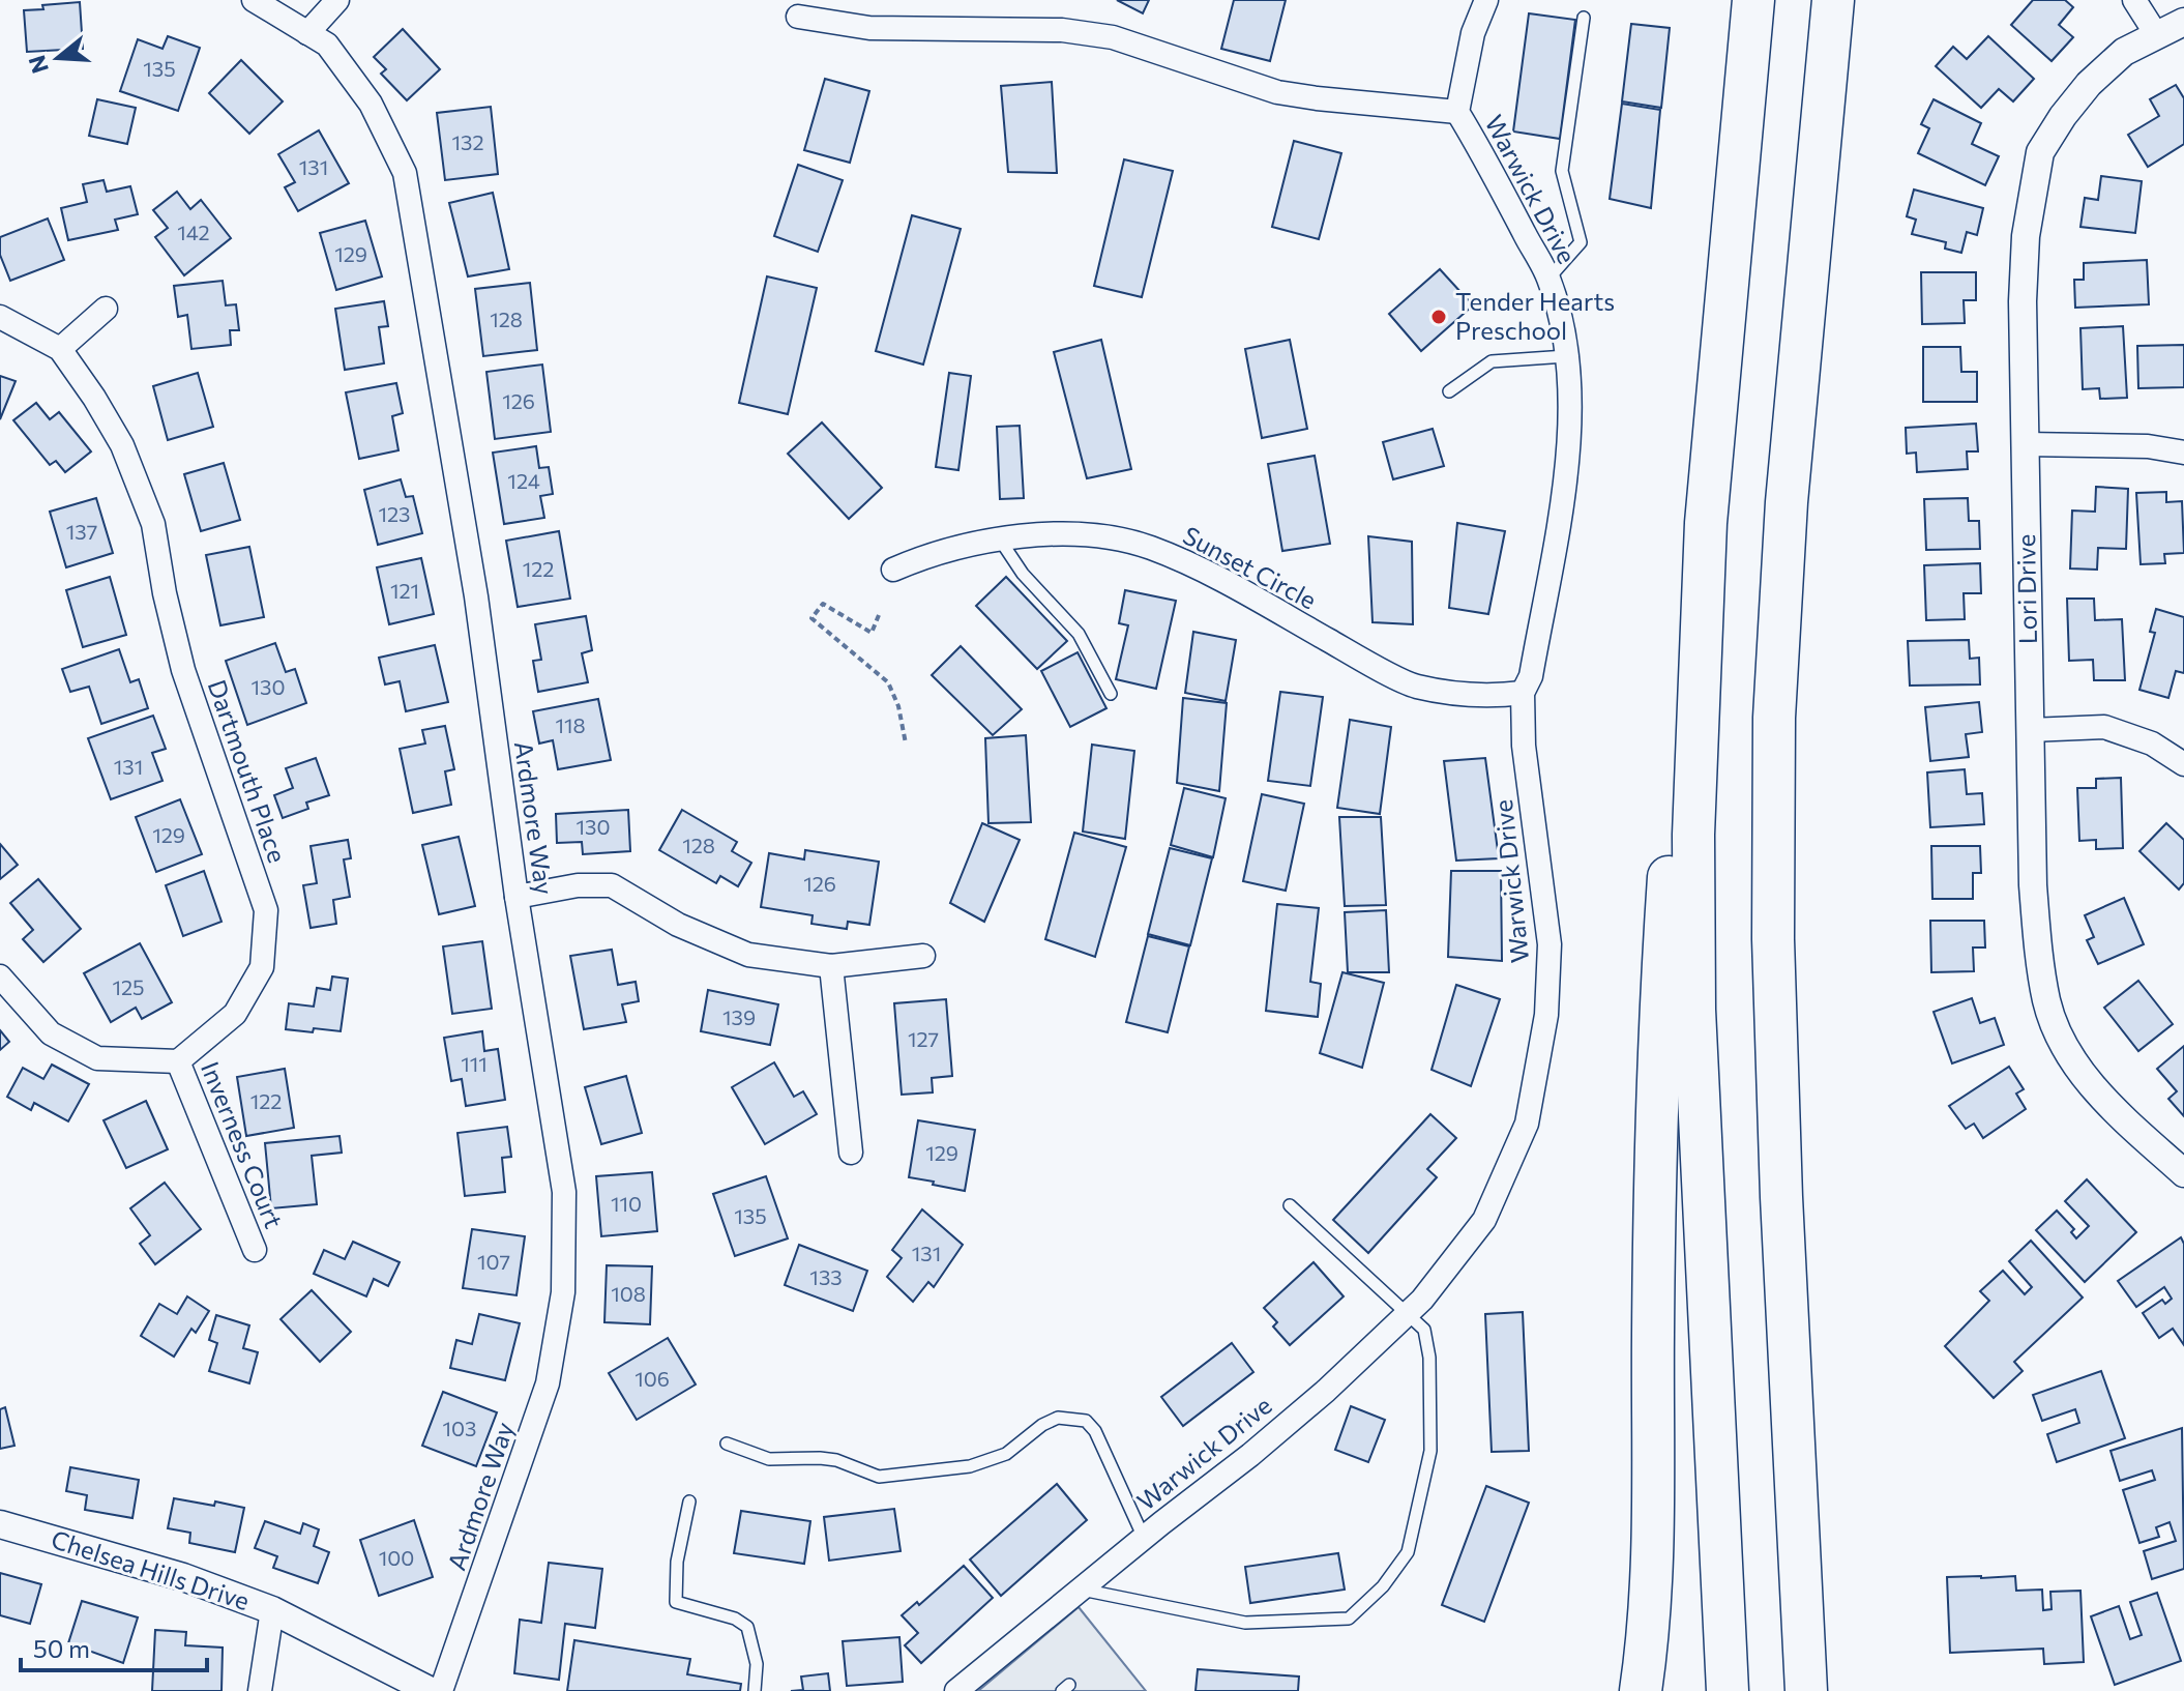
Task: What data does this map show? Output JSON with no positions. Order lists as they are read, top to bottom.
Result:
{
  "streets": {
    "street": [
      "Warwick Drive",
      "Sunset Circle",
      "Lori Drive",
      "Dartmouth Place",
      "Ardmore Way",
      "Inverness Court",
      "Chelsea Hills Drive"
    ]
  },
  "crossings": [
    ["Warwick Drive", "Sunset Circle"],
    ["Dartmouth Place", "Inverness Court"]
  ],
  "places": ["Tender Hearts Preschool"],
  "house_numbers": [
    "135",
    "132",
    "131",
    "142",
    "129",
    "128",
    "126",
    "124",
    "123",
    "137",
    "122",
    "121",
    "130",
    "118",
    "131",
    "130",
    "129",
    "128",
    "126",
    "125",
    "139",
    "127",
    "111",
    "122",
    "129",
    "110",
    "135",
    "131",
    "107",
    "133",
    "108",
    "106",
    "103",
    "100"
  ],
  "scale_bar": "50 m",
  "north": "left"
}
